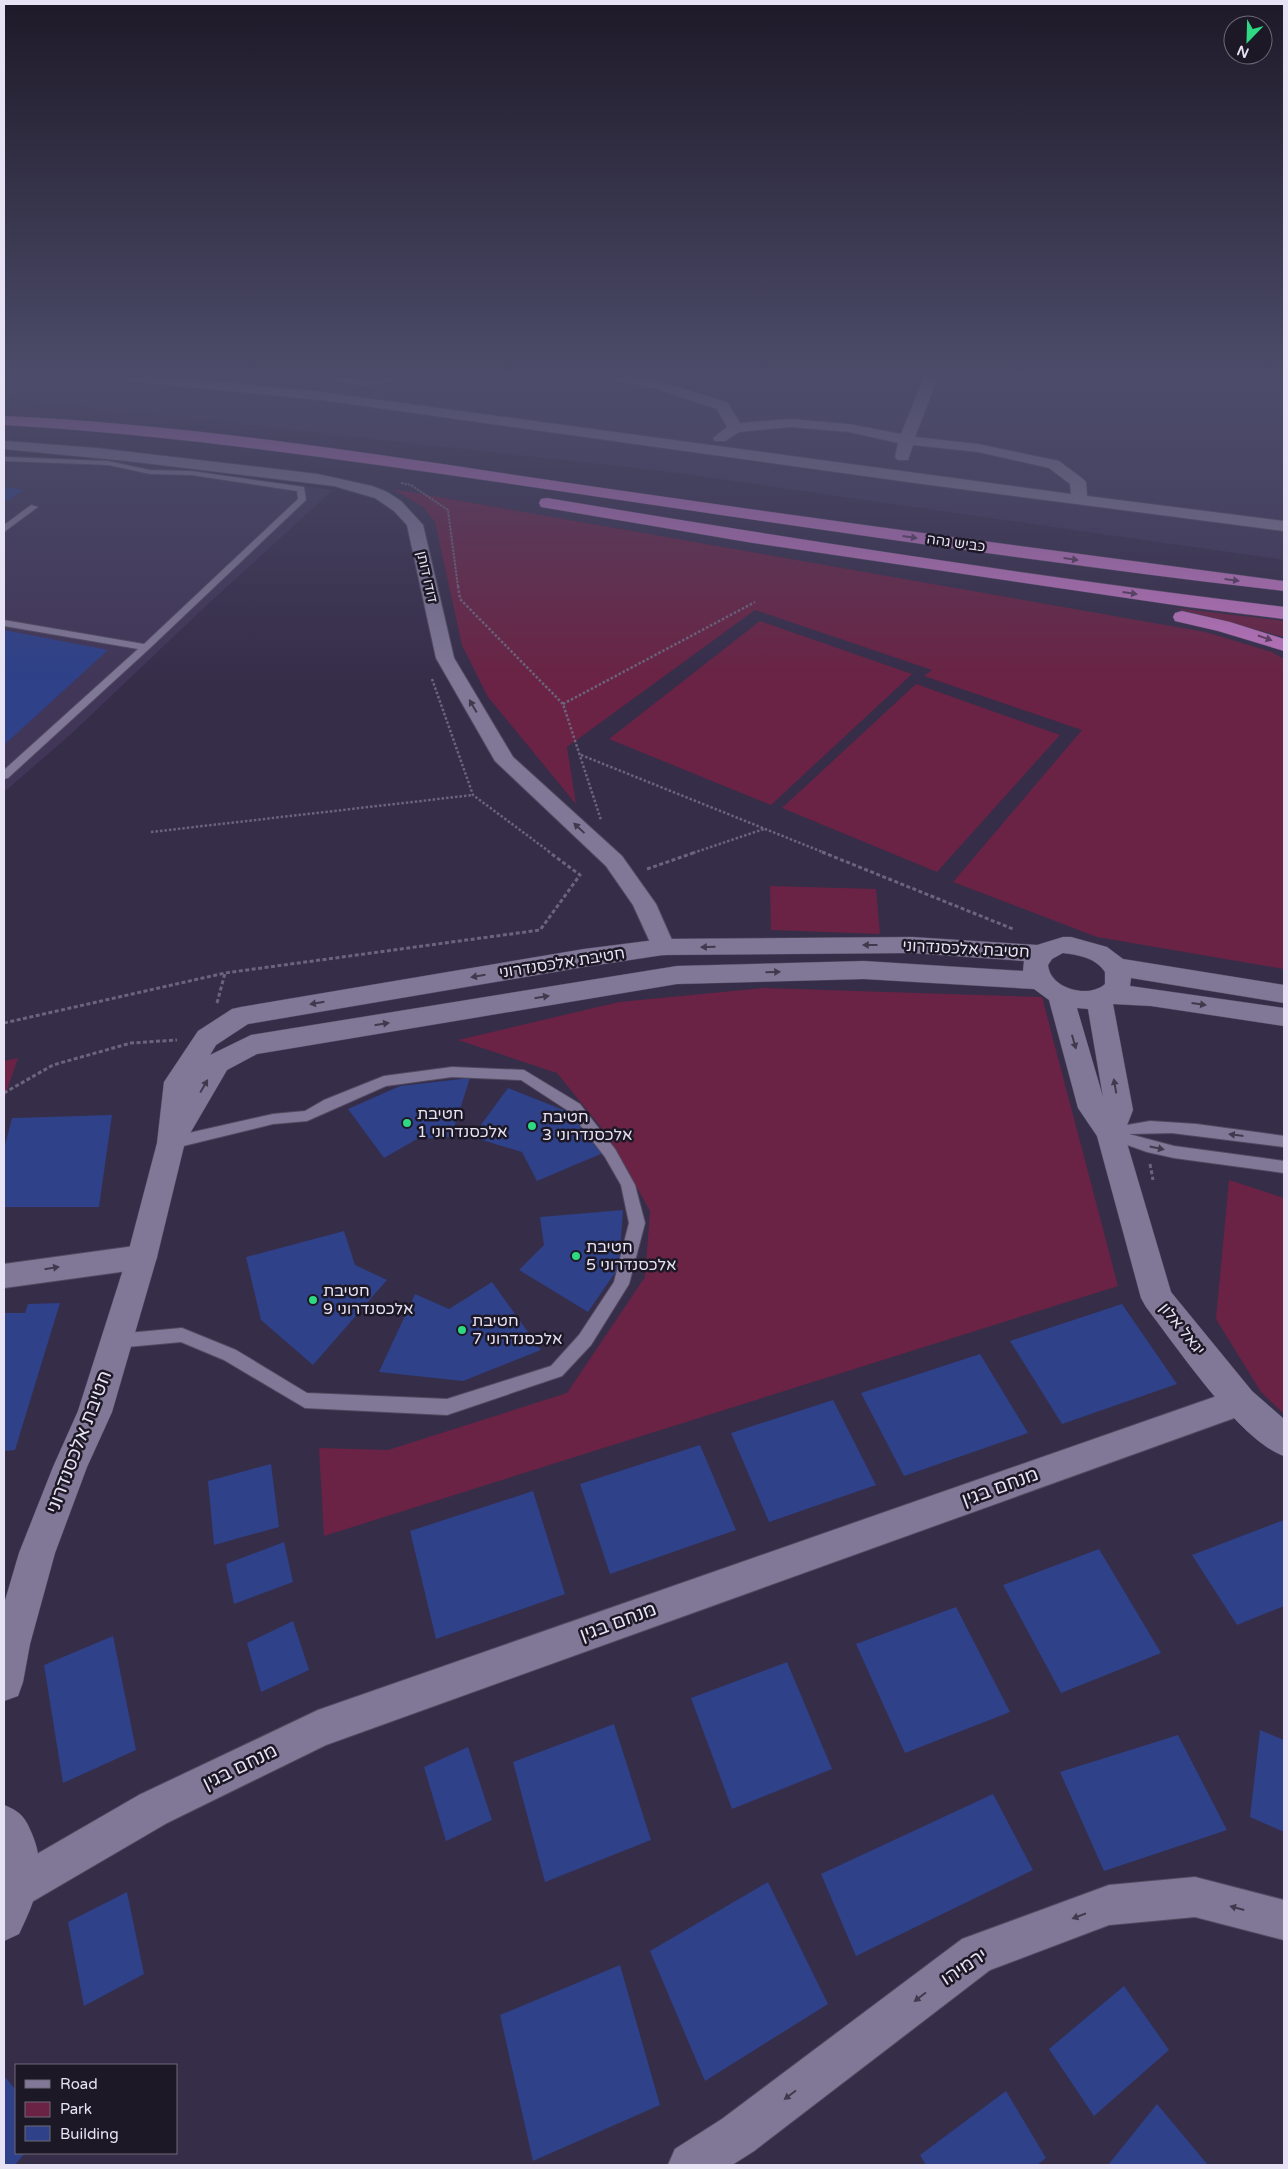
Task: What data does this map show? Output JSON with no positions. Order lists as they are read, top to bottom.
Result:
{
  "streets": {
    "highway": ["כביש גהה"],
    "street": [
      "דודו דותן",
      "חטיבת אלכסנדרוני",
      "יגאל אלון",
      "מנחם בגין",
      "ירמיהו"
    ]
  },
  "crossings": [
    ["דודו דותן", "חטיבת אלכסנדרוני"],
    ["חטיבת אלכסנדרוני", "יגאל אלון"],
    ["יגאל אלון", "מנחם בגין"]
  ],
  "one_way": ["דודו דותן", "ירמיהו"],
  "places": [
    "חטיבת אלכסנדרוני 1",
    "חטיבת אלכסנדרוני 3",
    "חטיבת אלכסנדרוני 5",
    "חטיבת אלכסנדרוני 9",
    "חטיבת אלכסנדרוני 7"
  ],
  "legend": ["Road", "Park", "Building"],
  "north": "bottom left"
}
